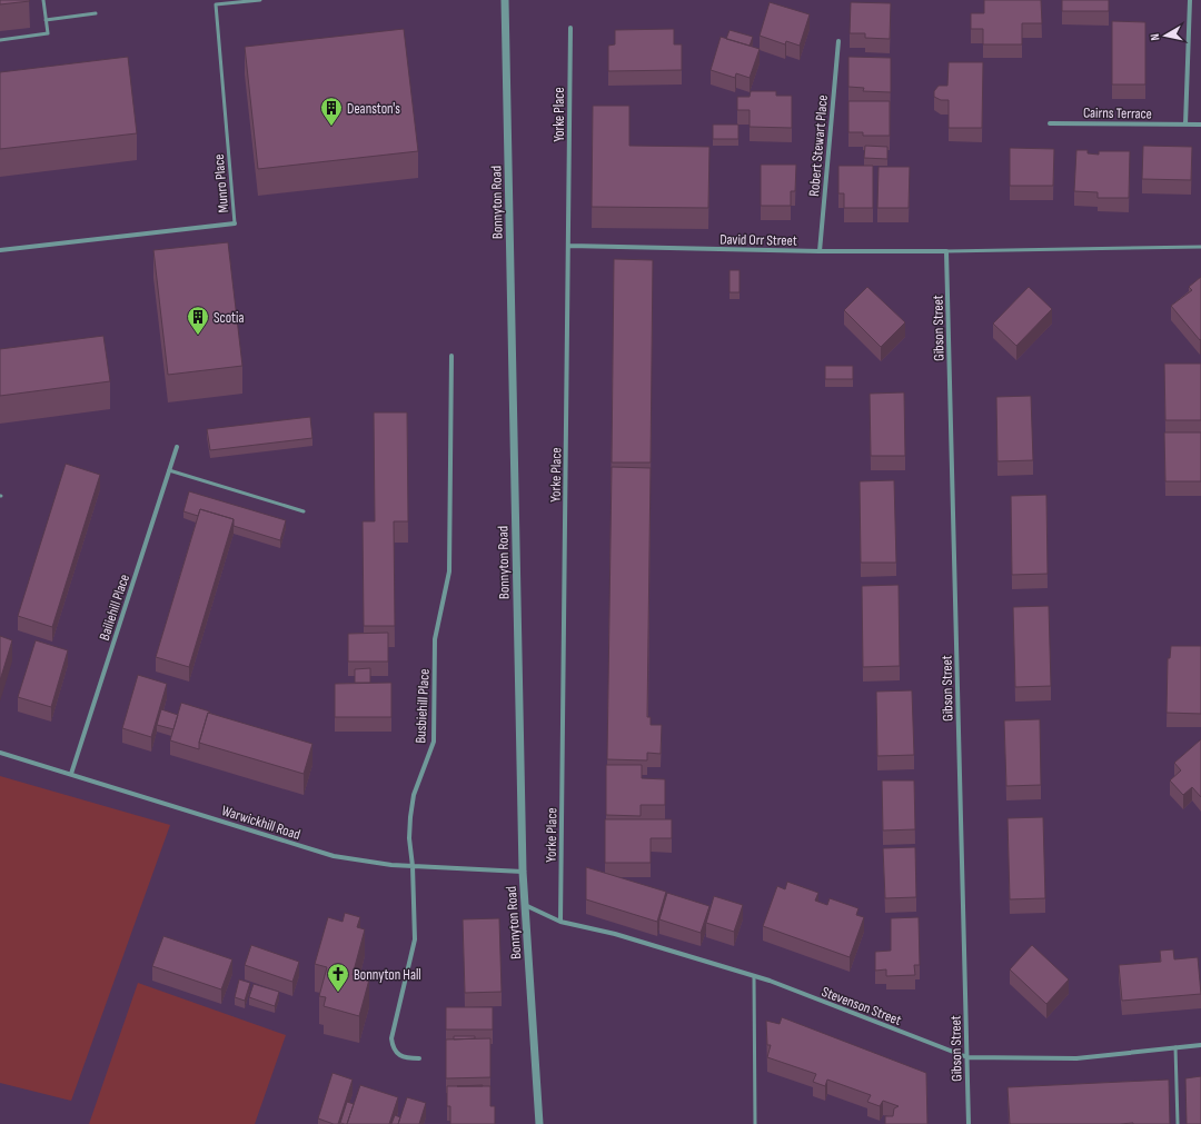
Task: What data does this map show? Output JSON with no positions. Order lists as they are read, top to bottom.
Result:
{
  "streets": {
    "street": [
      "Cairns Terrace",
      "Yorke Place",
      "Robert Stewart Place",
      "Munro Place",
      "Bonnyton Road",
      "David Orr Street",
      "Gibson Street",
      "Bailiehill Place",
      "Busbiehill Place",
      "Warwickhill Road",
      "Stevenson Street"
    ]
  },
  "crossings": [
    ["Yorke Place", "David Orr Street"],
    ["Yorke Place", "Stevenson Street"],
    ["Robert Stewart Place", "David Orr Street"],
    ["Bonnyton Road", "Warwickhill Road"],
    ["Bonnyton Road", "Stevenson Street"],
    ["David Orr Street", "Gibson Street"],
    ["Gibson Street", "Stevenson Street"],
    ["Bailiehill Place", "Warwickhill Road"],
    ["Busbiehill Place", "Warwickhill Road"]
  ],
  "places": {
    "building": ["Deanston's", "Scotia"],
    "church": ["Bonnyton Hall"]
  },
  "north": "left"
}
